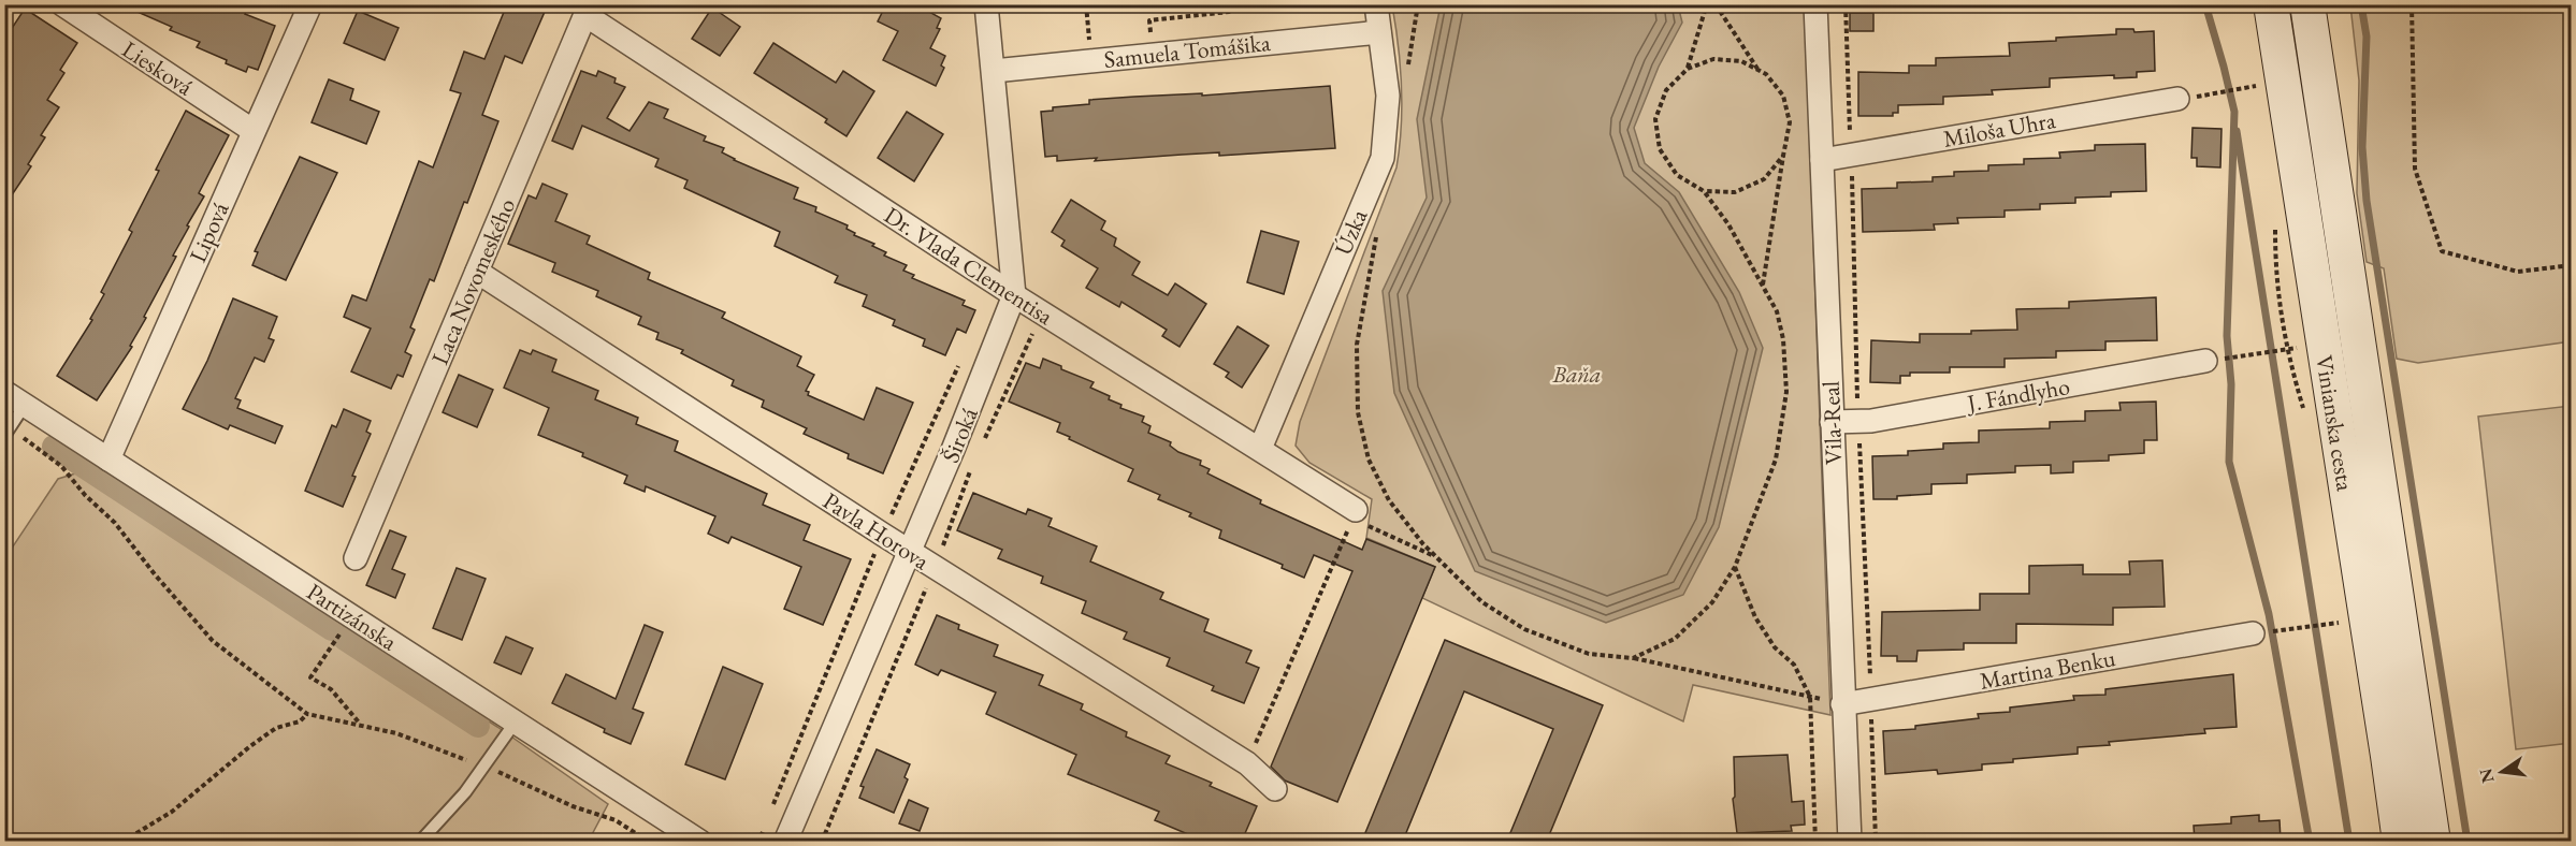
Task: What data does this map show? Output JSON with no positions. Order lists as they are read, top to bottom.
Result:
{
  "streets": {
    "main road": ["Vinianska cesta"],
    "street": [
      "Samuela Tomášika",
      "Liesková",
      "Miloša Uhra",
      "Lipová",
      "Úzka",
      "Dr. Vlada Clementisa",
      "Laca Novomeského",
      "J. Fándlyho",
      "Vila-Real",
      "Široká",
      "Pavla Horova",
      "Partizánska",
      "Martina Benku"
    ]
  },
  "crossings": [
    ["Samuela Tomášika", "Úzka"],
    ["Samuela Tomášika", "Široká"],
    ["Liesková", "Lipová"],
    ["Miloša Uhra", "Vila-Real"],
    ["Lipová", "Partizánska"],
    ["Úzka", "Dr. Vlada Clementisa"],
    ["Dr. Vlada Clementisa", "Laca Novomeského"],
    ["Dr. Vlada Clementisa", "Široká"],
    ["Laca Novomeského", "Pavla Horova"],
    ["J. Fándlyho", "Vila-Real"],
    ["Vila-Real", "Martina Benku"],
    ["Široká", "Pavla Horova"]
  ],
  "parks": ["Baňa"],
  "north": "left"
}
